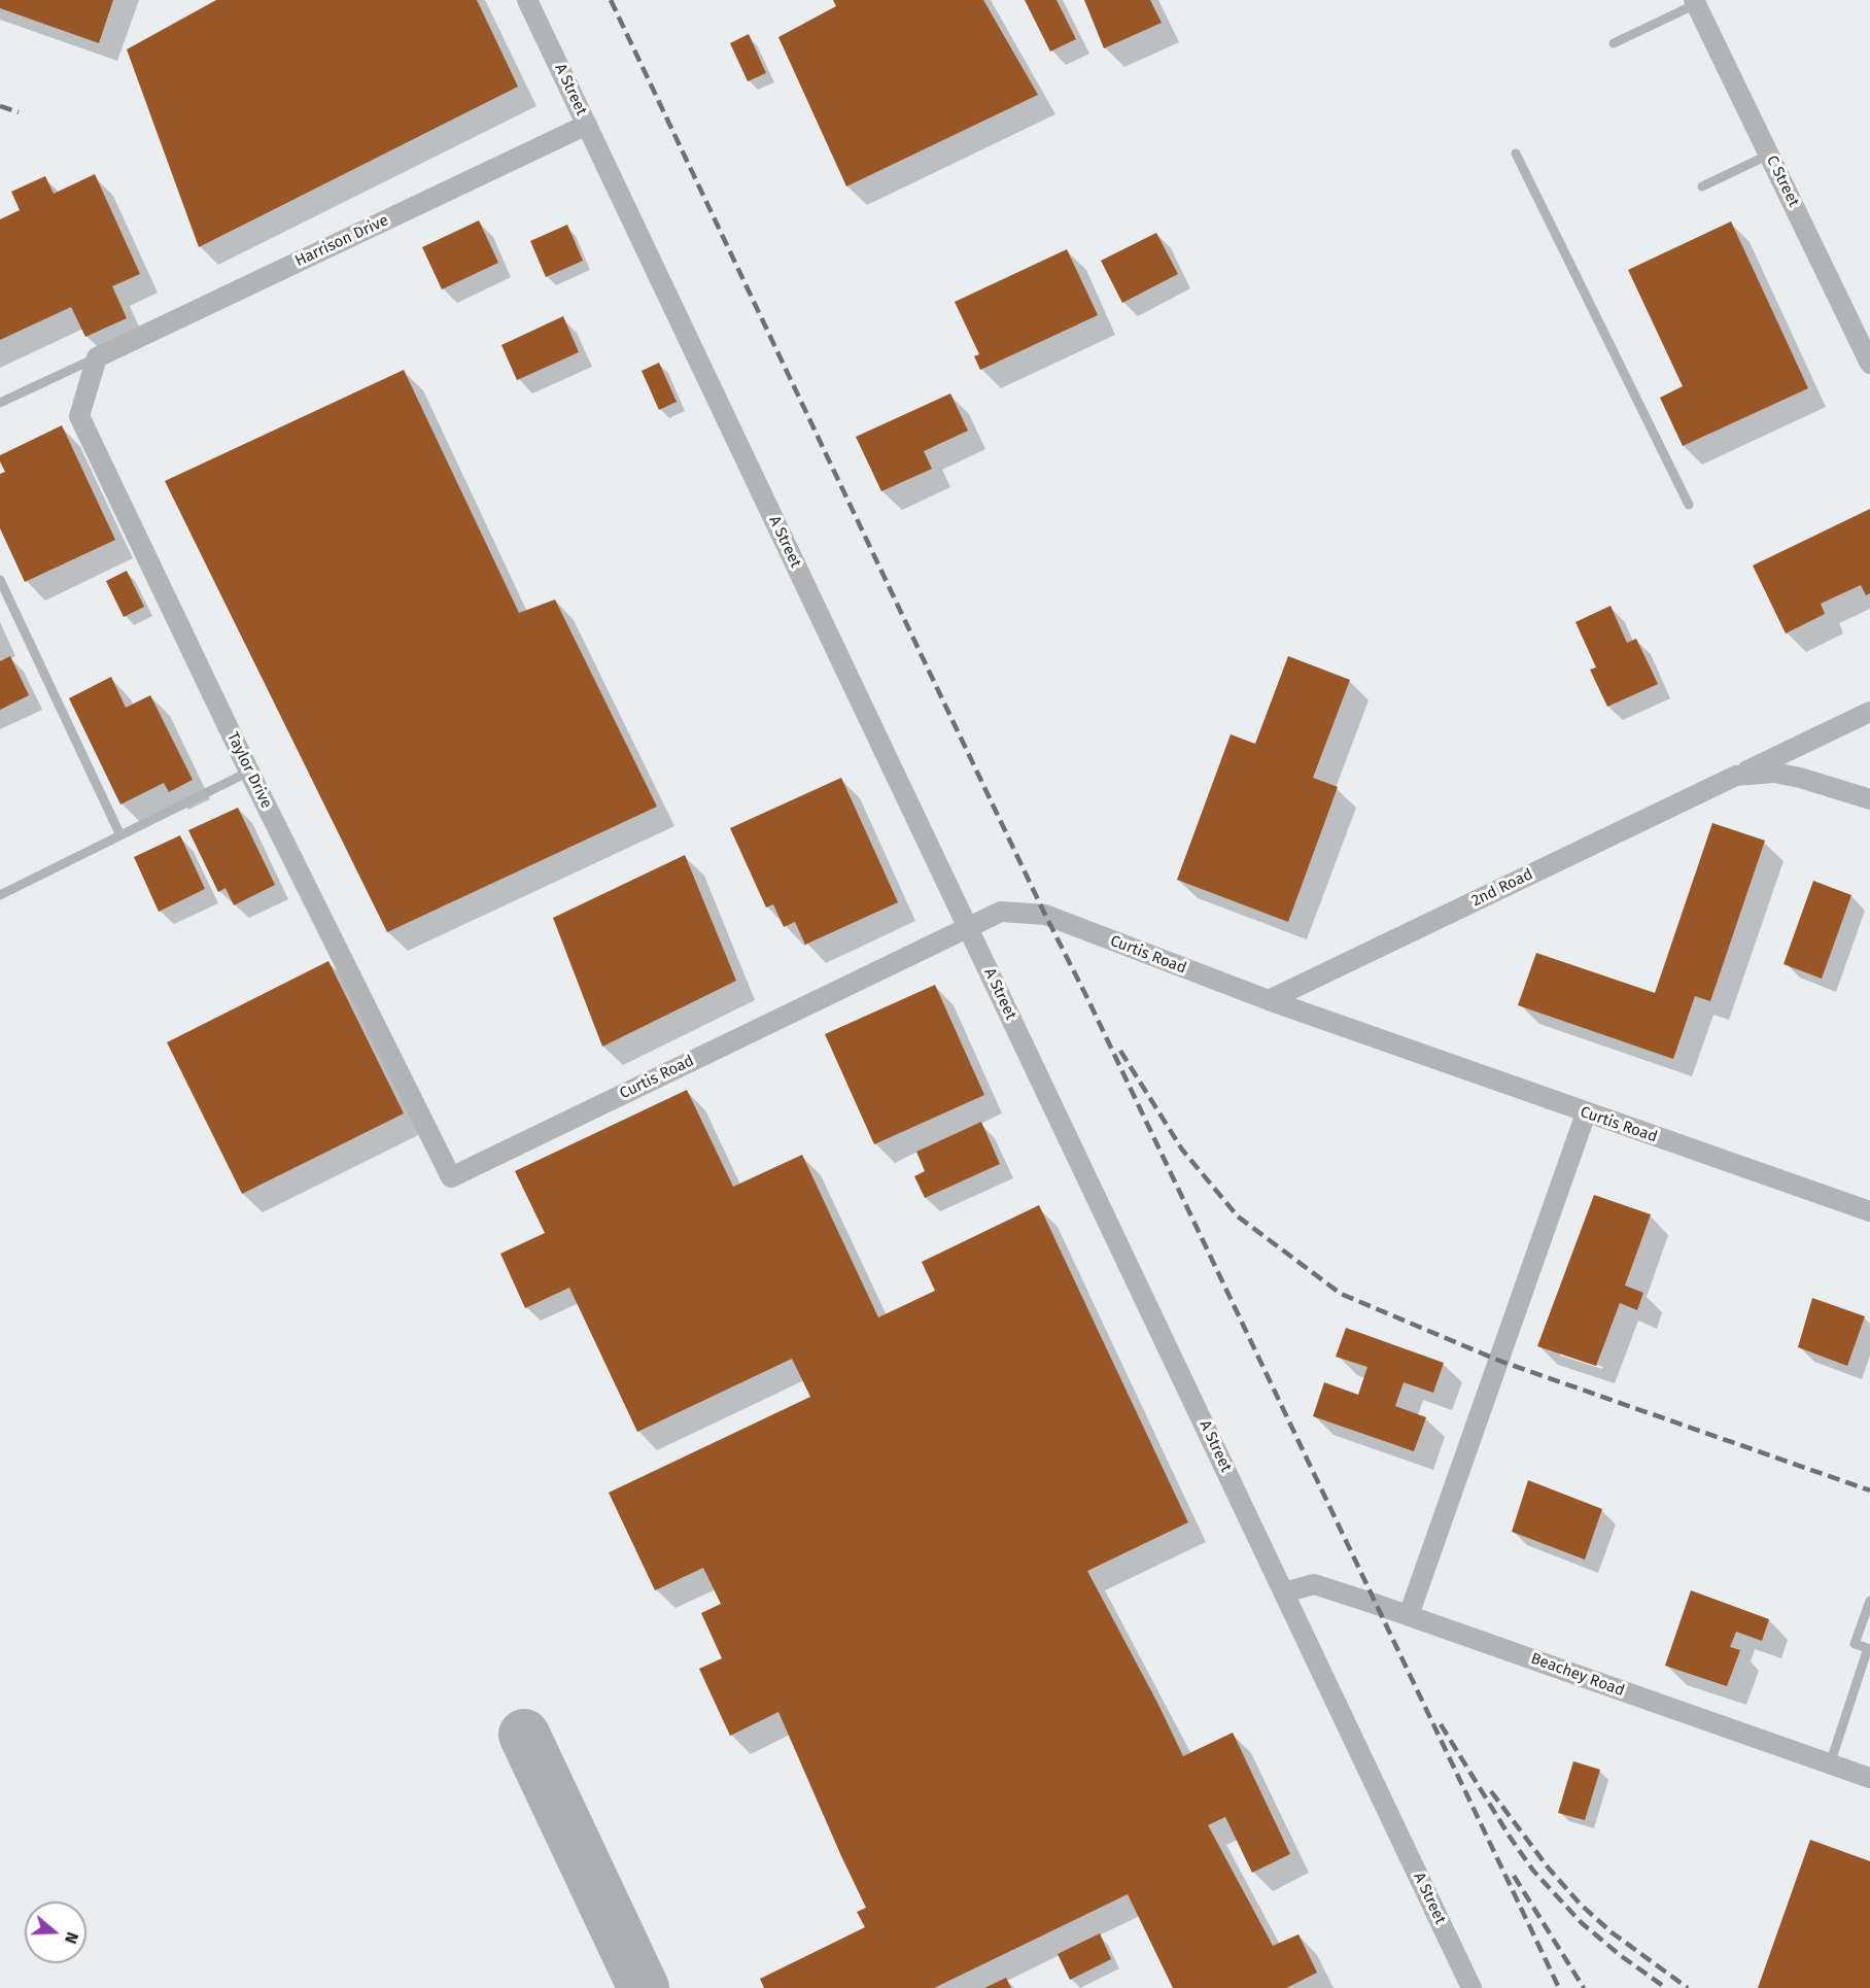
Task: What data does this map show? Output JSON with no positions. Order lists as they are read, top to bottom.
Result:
{
  "streets": {
    "street": [
      "A Street",
      "C Street",
      "Harrison Drive",
      "Taylor Drive",
      "2nd Road",
      "Curtis Road",
      "Beachey Road"
    ]
  },
  "crossings": [
    ["A Street", "Harrison Drive"],
    ["A Street", "Curtis Road"],
    ["A Street", "Beachey Road"],
    ["Harrison Drive", "Taylor Drive"],
    ["Taylor Drive", "Curtis Road"],
    ["2nd Road", "Curtis Road"]
  ],
  "north": "right"
}
